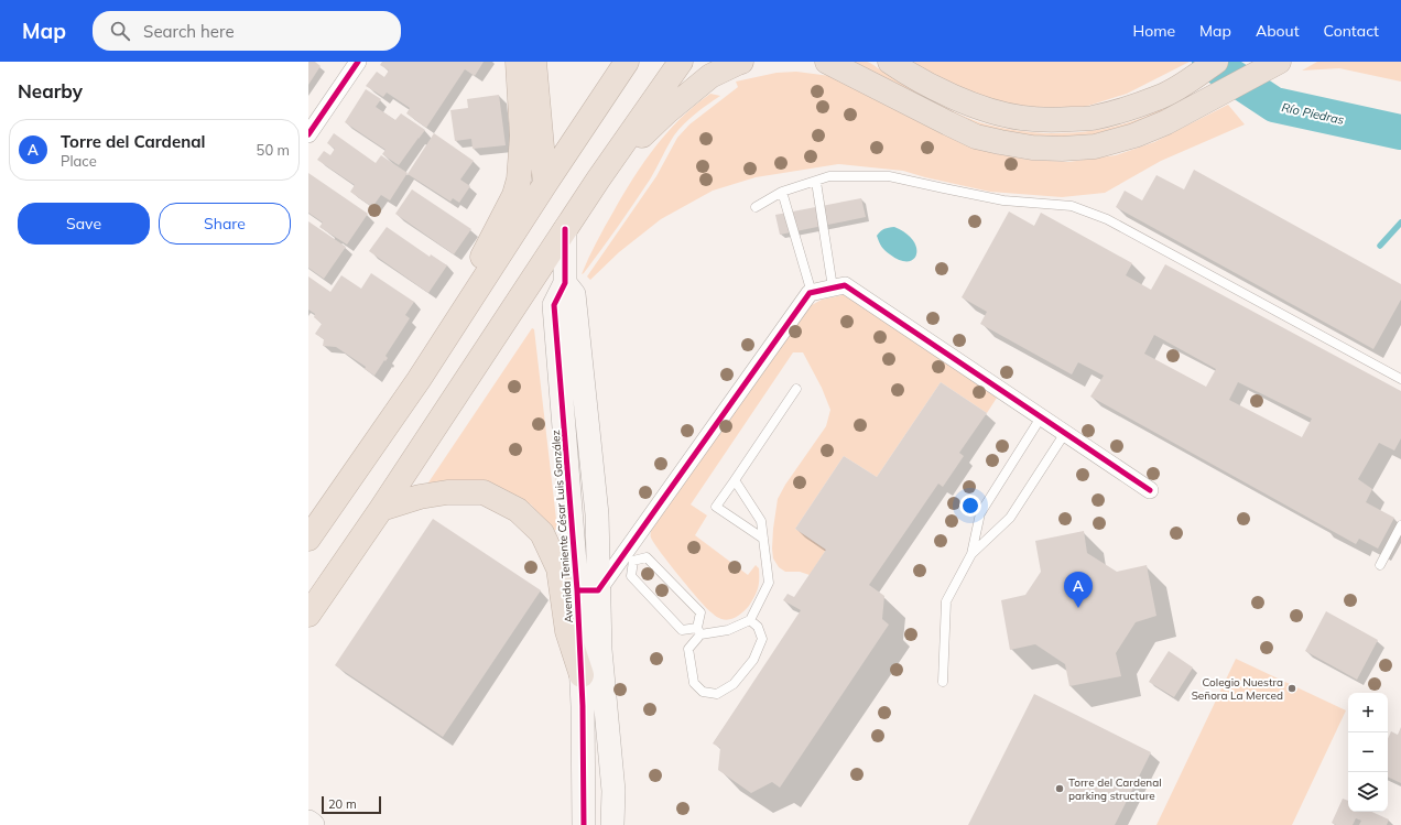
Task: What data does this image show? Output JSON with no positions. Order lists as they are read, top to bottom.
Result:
{
  "streets": {
    "street": ["Avenida Teniente César Luis González"]
  },
  "water": ["Río Piedras"],
  "places": ["Colegio Nuestra Señora La Merced", "Torre del Cardenal parking structure"],
  "scale_bar": "20 m",
  "page": {
    "header": "Map",
    "search": "Search here",
    "nav": [
      "Home",
      "Map",
      "About",
      "Contact"
    ],
    "heading": "Nearby",
    "list": [
      {
        "mark": "A",
        "name": "Torre del Cardenal",
        "note": "Place",
        "value": "50 m"
      }
    ],
    "buttons": ["Save", "Share"],
    "pins": "A",
    "map_buttons": ["+", "−"],
    "scale": "20 m"
  }
}
